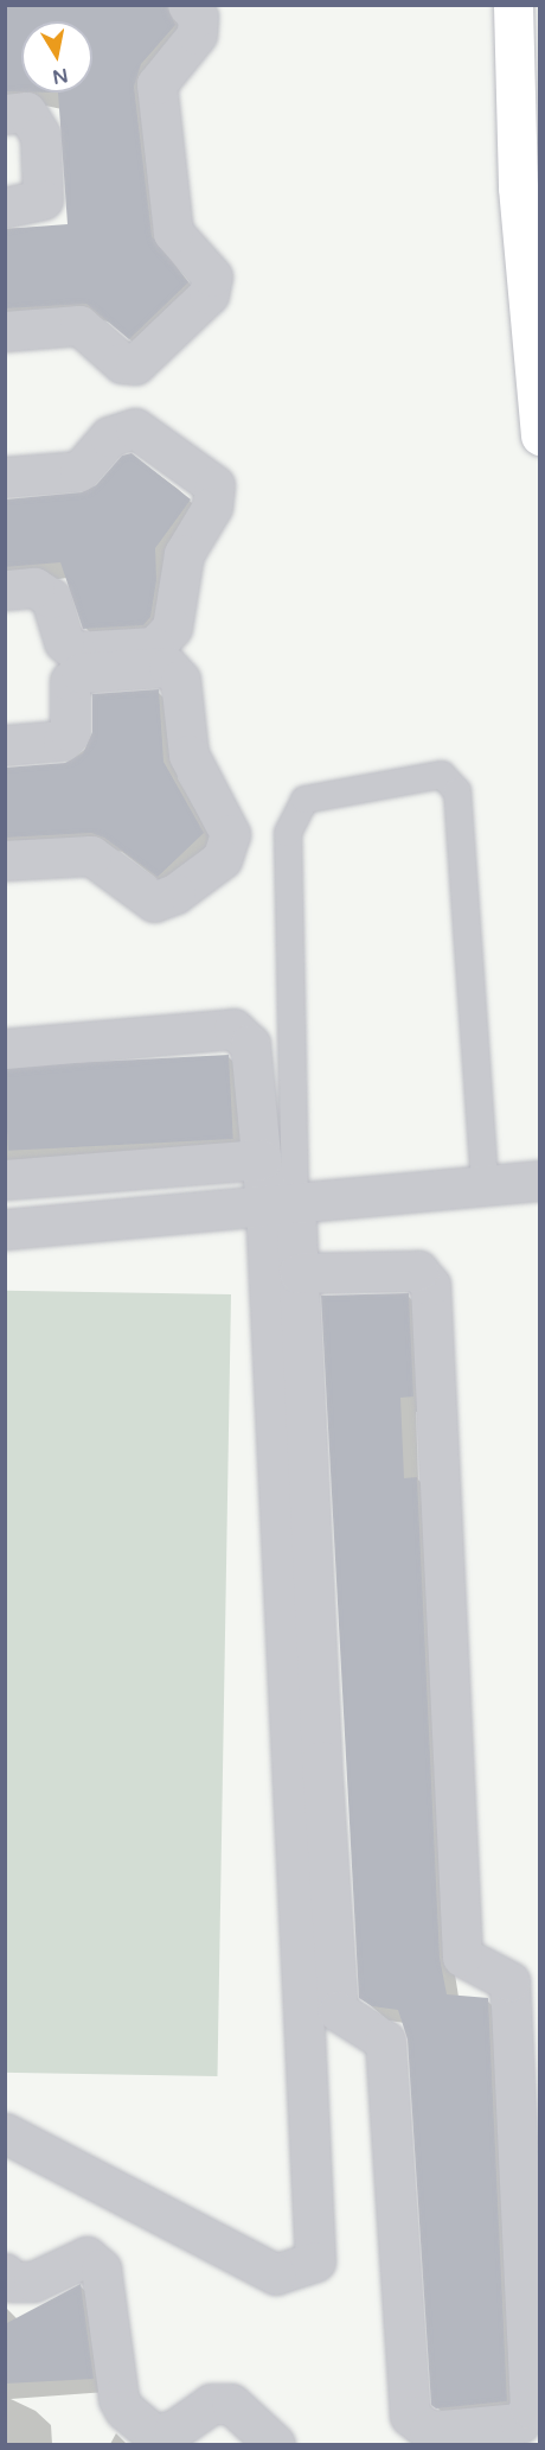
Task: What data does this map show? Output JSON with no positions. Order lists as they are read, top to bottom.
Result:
{
  "north": "bottom"
}
